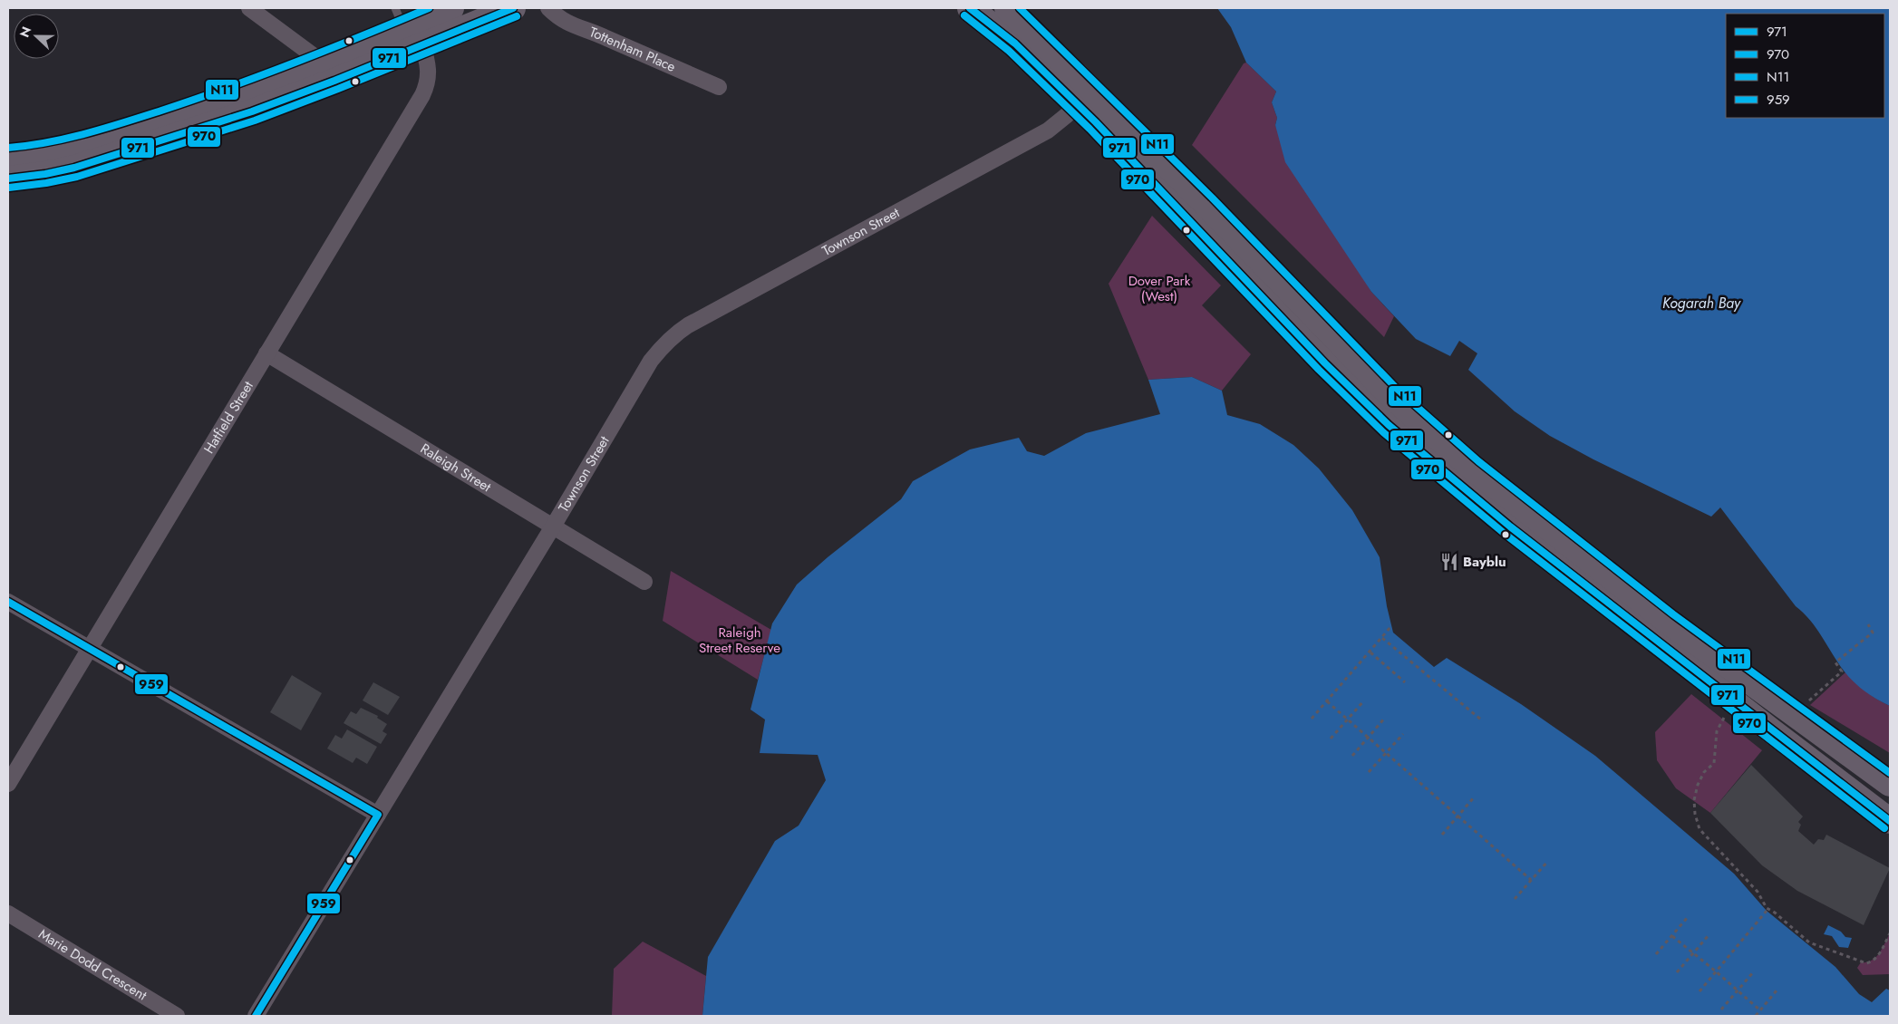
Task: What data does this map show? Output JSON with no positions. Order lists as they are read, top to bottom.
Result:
{
  "streets": {
    "street": [
      "Tottenham Place",
      "Townson Street",
      "Hatfield Street",
      "Raleigh Street",
      "Marie Dodd Crescent"
    ]
  },
  "crossings": [
    ["Townson Street", "Raleigh Street"],
    ["Hatfield Street", "Raleigh Street"]
  ],
  "water": ["Kogarah Bay"],
  "parks": ["Dover Park (West)", "Raleigh Street Reserve"],
  "places": {
    "restaurant": ["Bayblu"]
  },
  "lines": [
    "transit line 971",
    "transit line N11",
    "transit line 970",
    "transit line 959"
  ],
  "legend": [
    "971",
    "970",
    "N11",
    "959"
  ],
  "north": "left"
}
